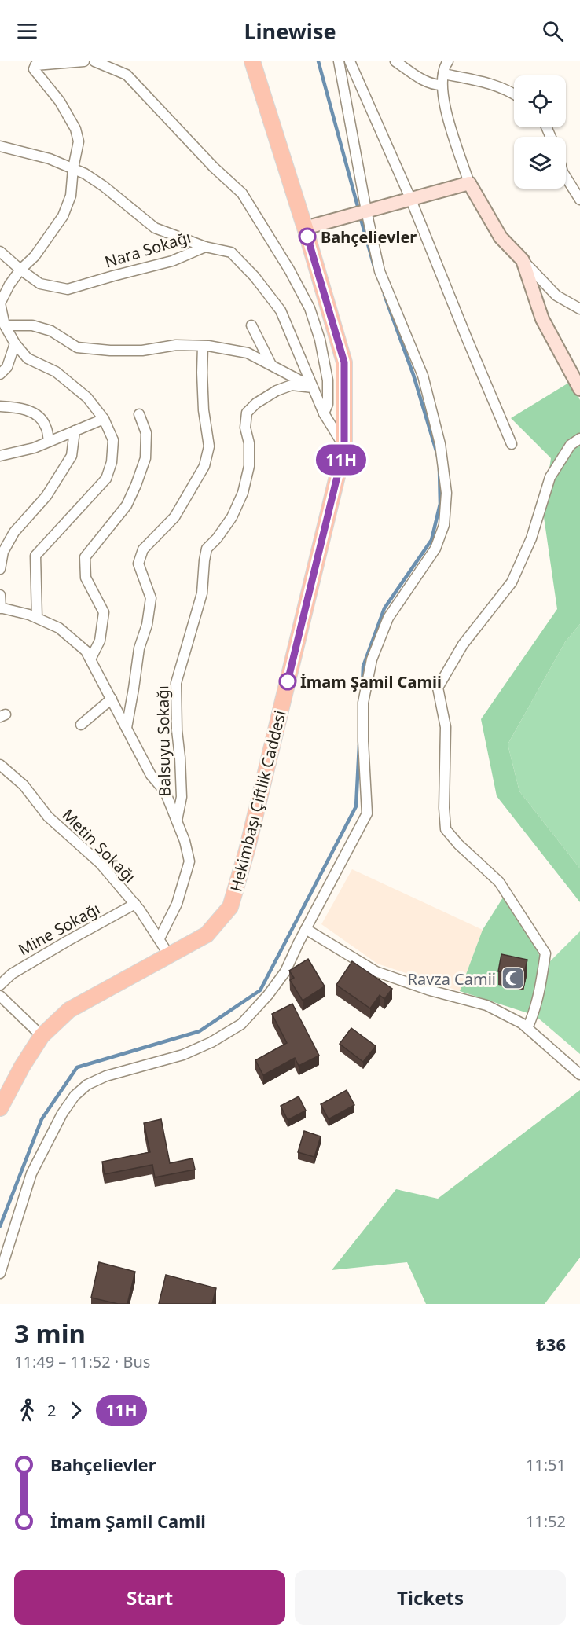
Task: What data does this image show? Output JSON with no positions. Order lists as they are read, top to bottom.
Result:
{
  "streets": {
    "main road": ["Hekimbaşı Çiftlik Caddesi"],
    "street": [
      "Nara Sokağı",
      "Balsuyu Sokağı",
      "Metin Sokağı",
      "Mine Sokağı"
    ]
  },
  "crossings": [
    ["Nara Sokağı", "Balsuyu Sokağı"],
    ["Nara Sokağı", "Hekimbaşı Çiftlik Caddesi"],
    ["Hekimbaşı Çiftlik Caddesi", "Metin Sokağı"],
    ["Metin Sokağı", "Mine Sokağı"]
  ],
  "places": {
    "other": ["Bahçelievler", "İmam Şamil Camii"],
    "mosque": ["Ravza Camii"]
  },
  "lines": ["bus line 11H"],
  "page": {
    "header": "Linewise",
    "on_map": "11H",
    "heading": ["3 min", "11:49 – 11:52 · Bus", "₺36"],
    "legs": ["2", "11H"],
    "list": [
      {
        "name": "Bahçelievler",
        "value": "11:51"
      },
      {
        "name": "İmam Şamil Camii",
        "value": "11:52"
      }
    ],
    "buttons": ["Start", "Tickets"]
  }
}
